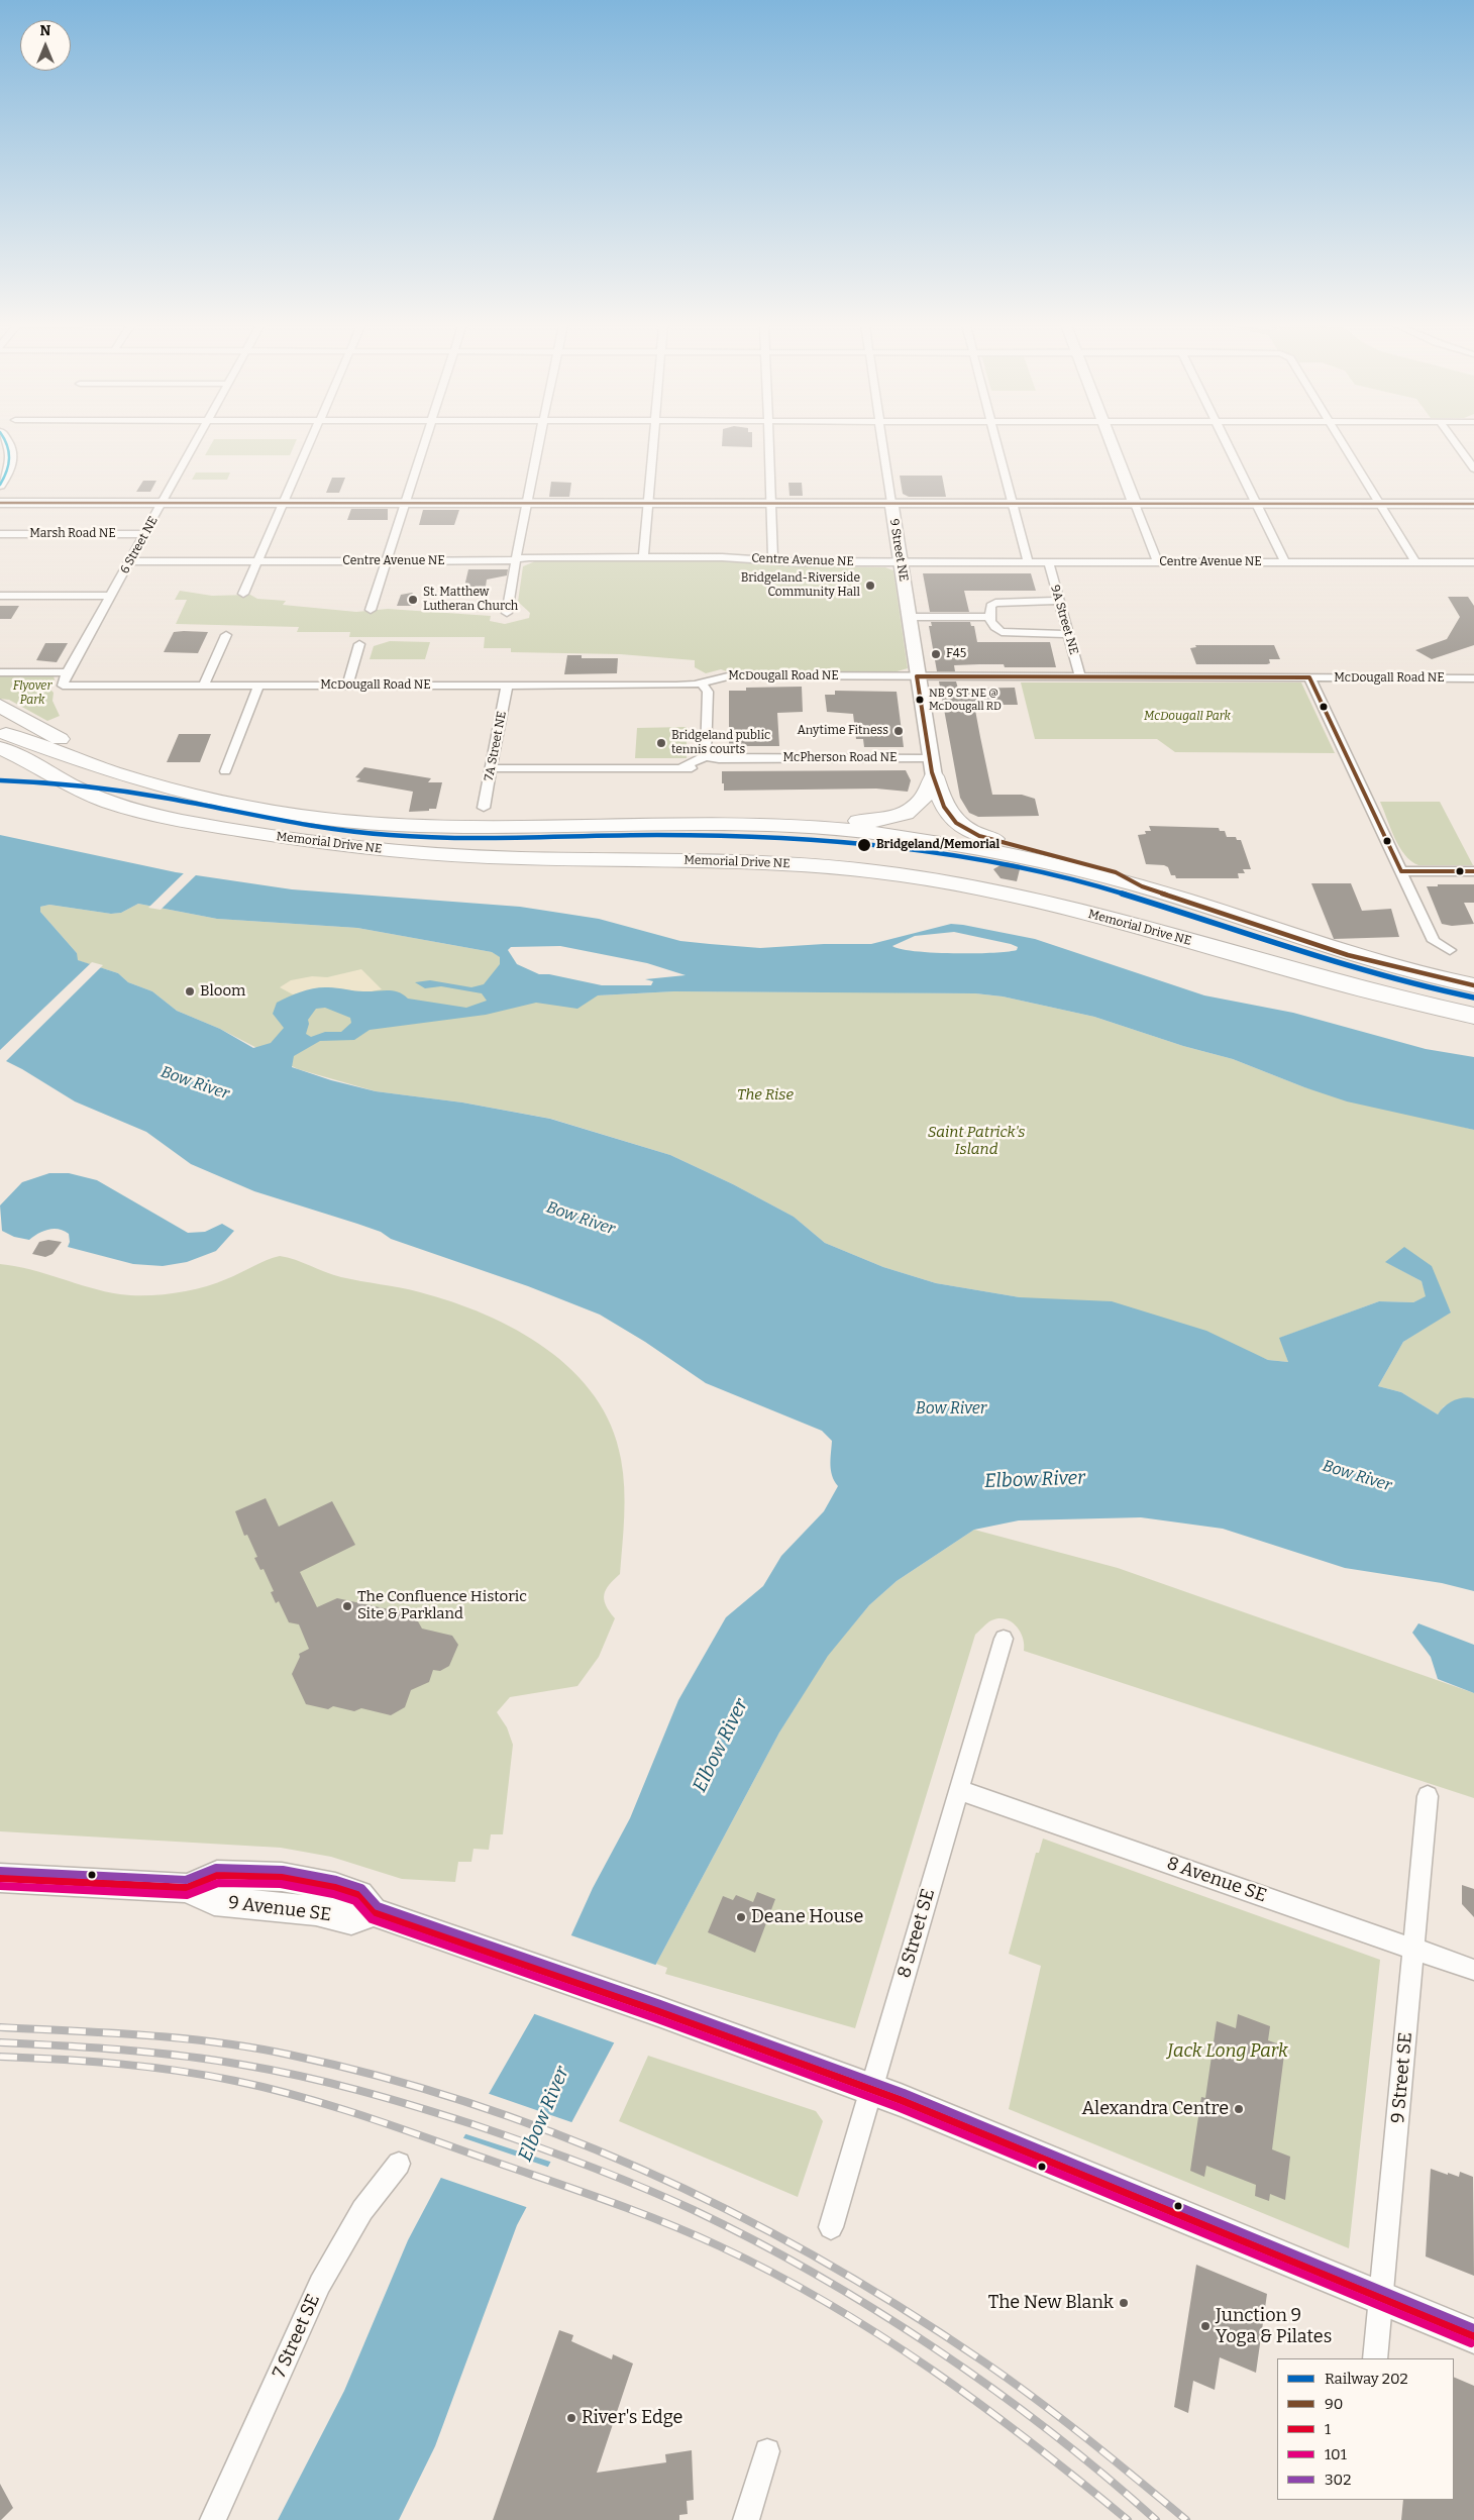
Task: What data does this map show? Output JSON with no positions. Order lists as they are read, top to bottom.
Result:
{
  "streets": {
    "highway": ["Memorial Drive NE"],
    "street": [
      "Marsh Road NE",
      "6 Street NE",
      "9 Street NE",
      "Centre Avenue NE",
      "9A Street NE",
      "McDougall Road NE",
      "7A Street NE",
      "McPherson Road NE",
      "8 Avenue SE",
      "9 Avenue SE",
      "8 Street SE",
      "9 Street SE",
      "7 Street SE"
    ]
  },
  "crossings": [
    ["Marsh Road NE", "6 Street NE"],
    ["6 Street NE", "Centre Avenue NE"],
    ["6 Street NE", "McDougall Road NE"],
    ["9 Street NE", "Centre Avenue NE"],
    ["9 Street NE", "McDougall Road NE"],
    ["9 Street NE", "McPherson Road NE"],
    ["Centre Avenue NE", "9A Street NE"],
    ["9A Street NE", "McDougall Road NE"],
    ["McDougall Road NE", "7A Street NE"],
    ["7A Street NE", "McPherson Road NE"],
    ["8 Avenue SE", "8 Street SE"],
    ["8 Avenue SE", "9 Street SE"],
    ["9 Avenue SE", "8 Street SE"],
    ["9 Avenue SE", "9 Street SE"]
  ],
  "water": ["Bow River", "Elbow River"],
  "parks": [
    "Flyover Park",
    "McDougall Park",
    "The Rise",
    "Saint Patrick's Island",
    "Jack Long Park"
  ],
  "places": [
    "Bridgeland-Riverside Community Hall",
    "St. Matthew Lutheran Church",
    "F45",
    "NB 9 ST NE @ McDougall RD",
    "Anytime Fitness",
    "Bridgeland public tennis courts",
    "Bridgeland/Memorial",
    "Bloom",
    "The Confluence Historic Site & Parkland",
    "Deane House",
    "Alexandra Centre",
    "The New Blank",
    "Junction 9 Yoga & Pilates",
    "River's Edge"
  ],
  "lines": [
    "transit line 90",
    "rail line 202",
    "transit line 302",
    "transit line 1",
    "transit line 101"
  ],
  "legend": [
    "Railway 202",
    "90",
    "1",
    "101",
    "302"
  ],
  "north": "top"
}
